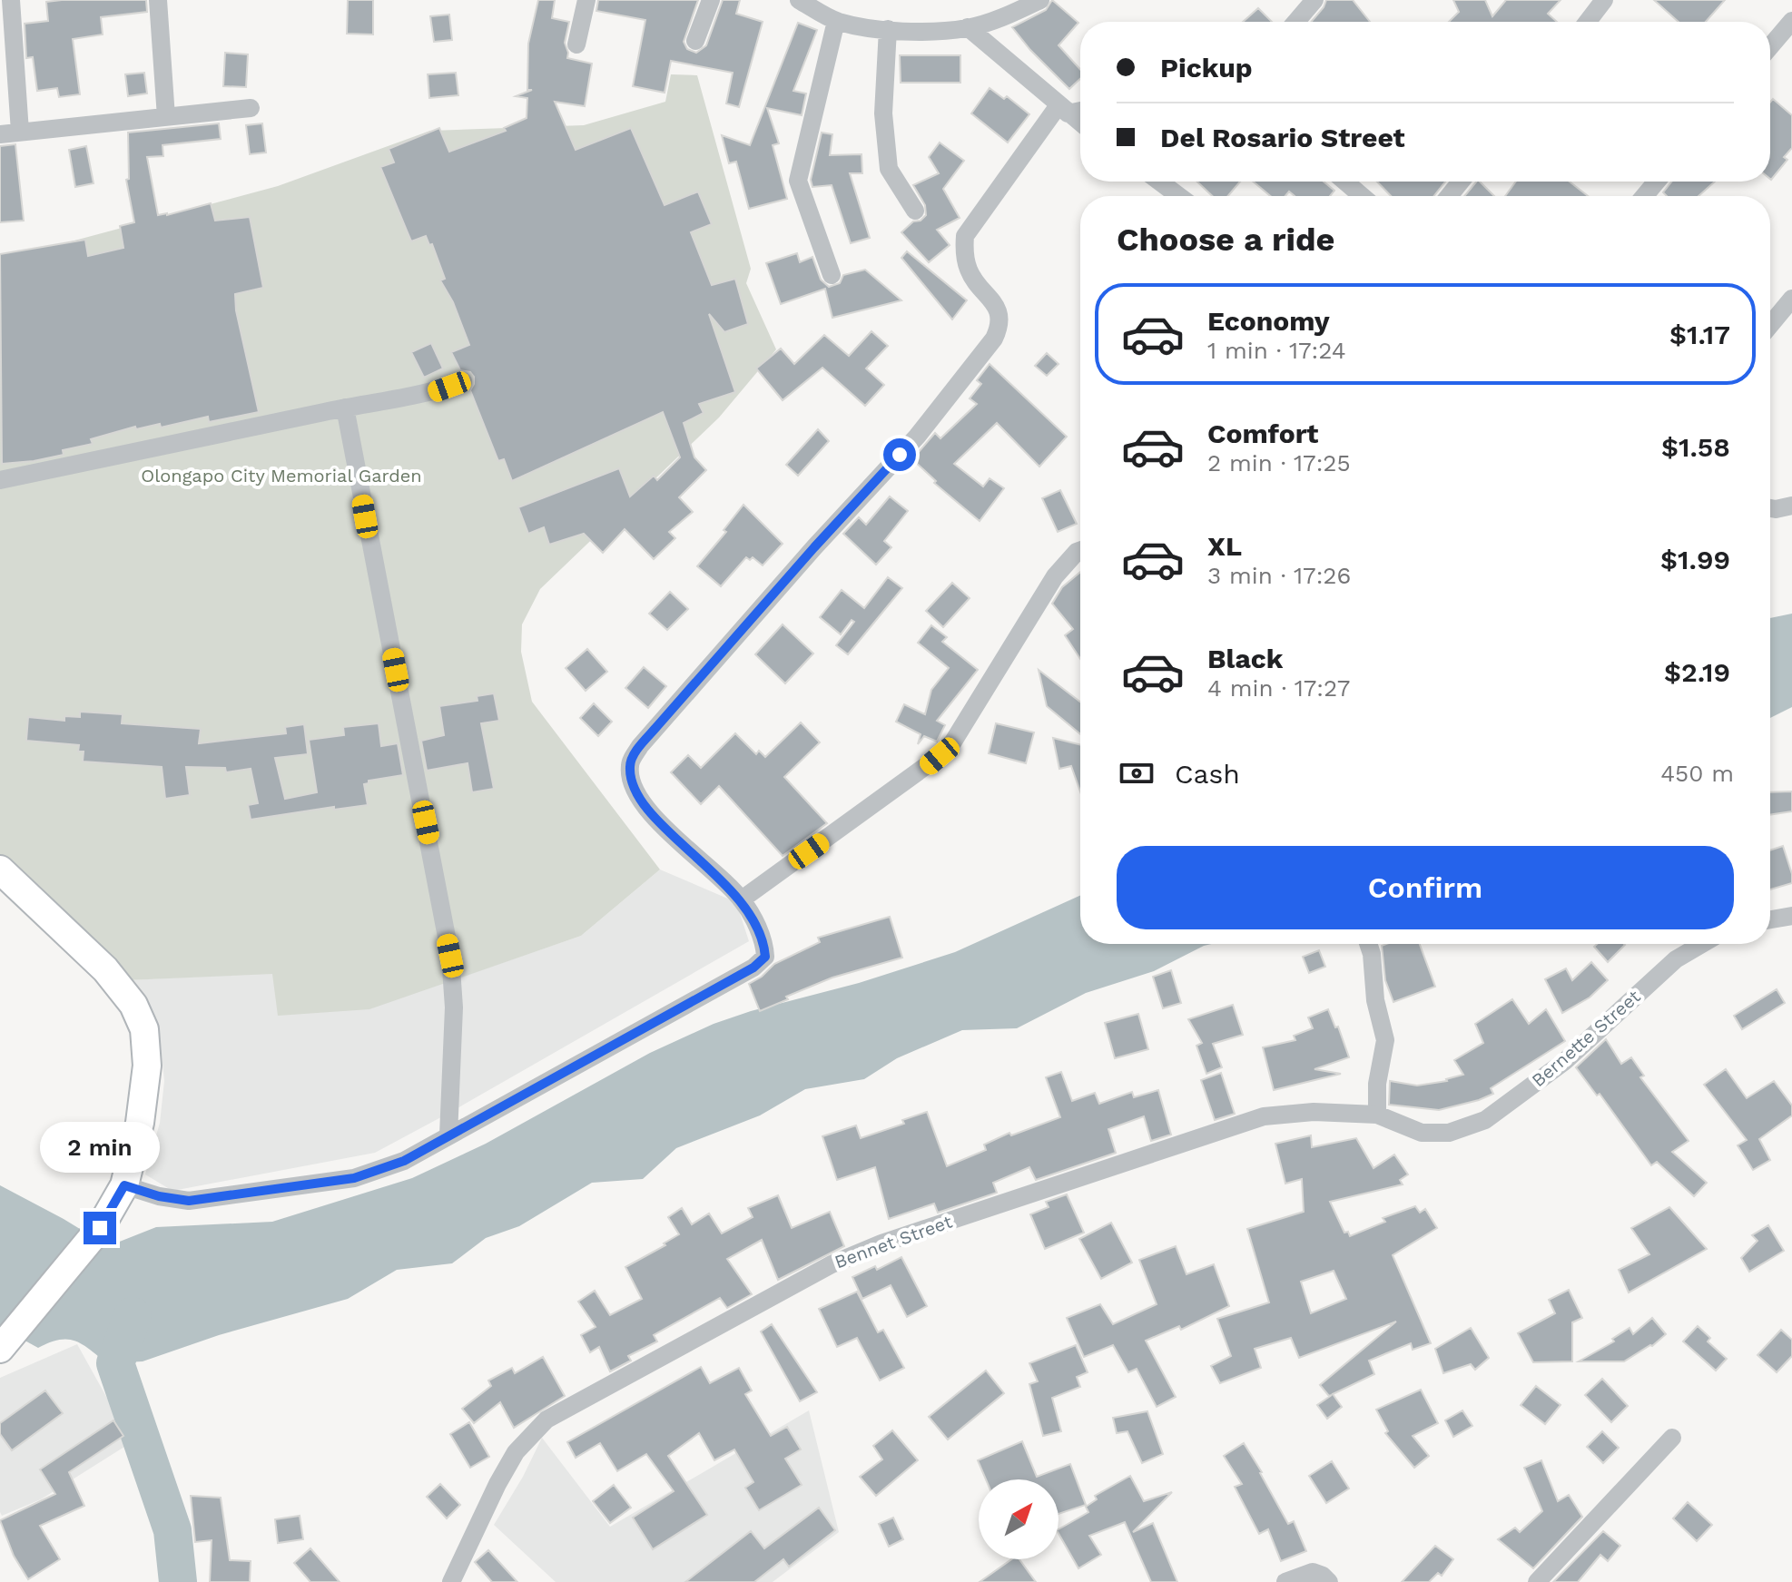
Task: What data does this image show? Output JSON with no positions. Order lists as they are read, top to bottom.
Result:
{
  "streets": {
    "street": ["Bernette Street", "Bennet Street"]
  },
  "crossings": [
    ["Bernette Street", "Bennet Street"]
  ],
  "parks": ["Olongapo City Memorial Garden"],
  "north": "top right",
  "page": {
    "banner": ["Pickup", "Del Rosario Street"],
    "heading": "Choose a ride",
    "list": [
      {
        "name": "Economy",
        "note": "1 min · 17:24",
        "value": "$1.17"
      },
      {
        "name": "Comfort",
        "note": "2 min · 17:25",
        "value": "$1.58"
      },
      {
        "name": "XL",
        "note": "3 min · 17:26",
        "value": "$1.99"
      },
      {
        "name": "Black",
        "note": "4 min · 17:27",
        "value": "$2.19"
      }
    ],
    "pay": ["Cash", "450 m"],
    "buttons": "Confirm",
    "bubble": "2 min"
  }
}
